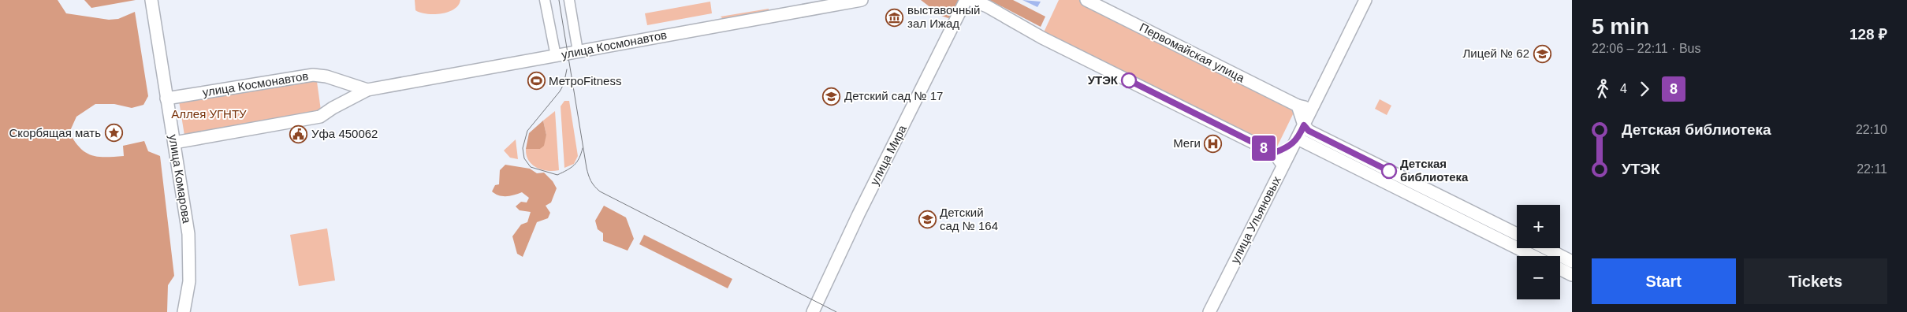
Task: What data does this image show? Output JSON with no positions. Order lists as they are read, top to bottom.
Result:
{
  "streets": {
    "main road": [
      "улица Космонавтов",
      "Первомайская улица",
      "улица Мира",
      "улица Комарова",
      "улица Ульяновых"
    ]
  },
  "crossings": [
    ["улица Космонавтов", "улица Комарова"]
  ],
  "parks": ["Аллея УГНТУ"],
  "places": {
    "museum": ["выставочный зал Ижад"],
    "school or university": ["Лицей № 62", "Детский сад № 17", "Детский сад № 164"],
    "other": ["УТЭК", "Детская библиотека"],
    "sports": ["МетроFitness"],
    "place": ["Скорбящая мать"],
    "public building": ["Уфа 450062"],
    "hospital": ["Меги"]
  },
  "lines": ["bus line 8"],
  "page": {
    "on_map": "8",
    "heading": ["5 min", "22:06 – 22:11 · Bus", "128 ₽"],
    "legs": ["4", "8"],
    "list": [
      {
        "name": "Детская библиотека",
        "value": "22:10"
      },
      {
        "name": "УТЭК",
        "value": "22:11"
      }
    ],
    "map_buttons": ["+", "−"],
    "buttons": ["Start", "Tickets"]
  }
}
